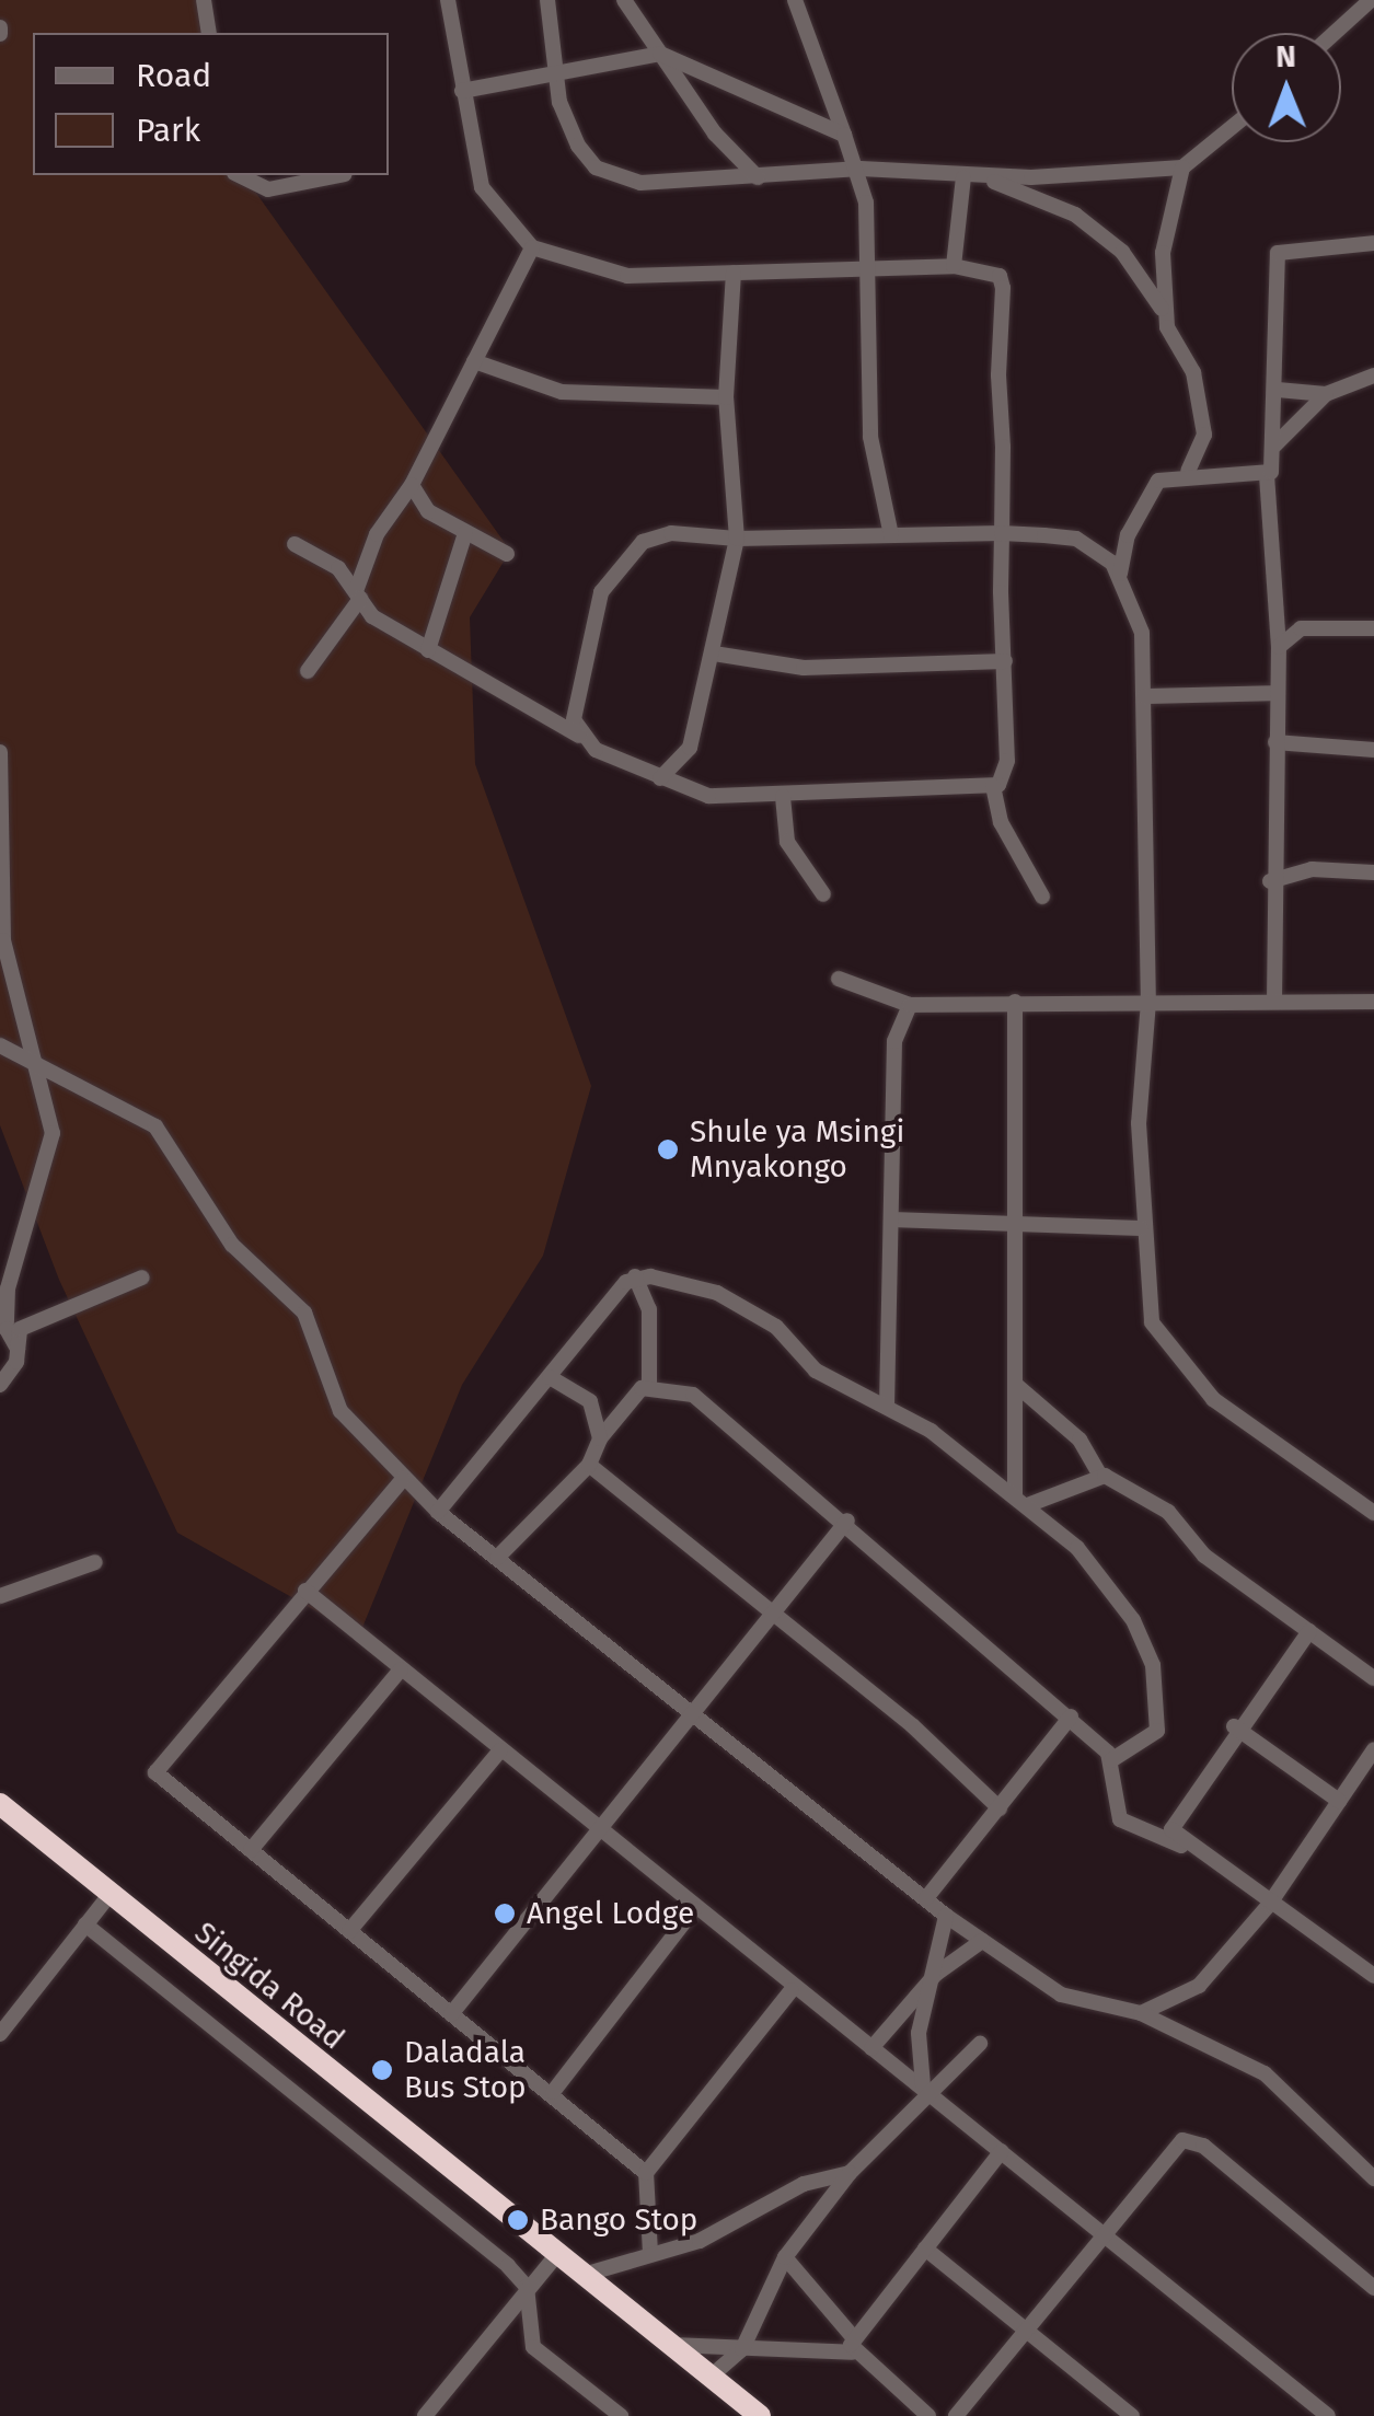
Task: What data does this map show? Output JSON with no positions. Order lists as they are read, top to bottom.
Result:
{
  "streets": {
    "highway": ["Singida Road"]
  },
  "places": [
    "Shule ya Msingi Mnyakongo",
    "Angel Lodge",
    "Daladala Bus Stop",
    "Bango Stop"
  ],
  "legend": ["Road", "Park"],
  "north": "top"
}
